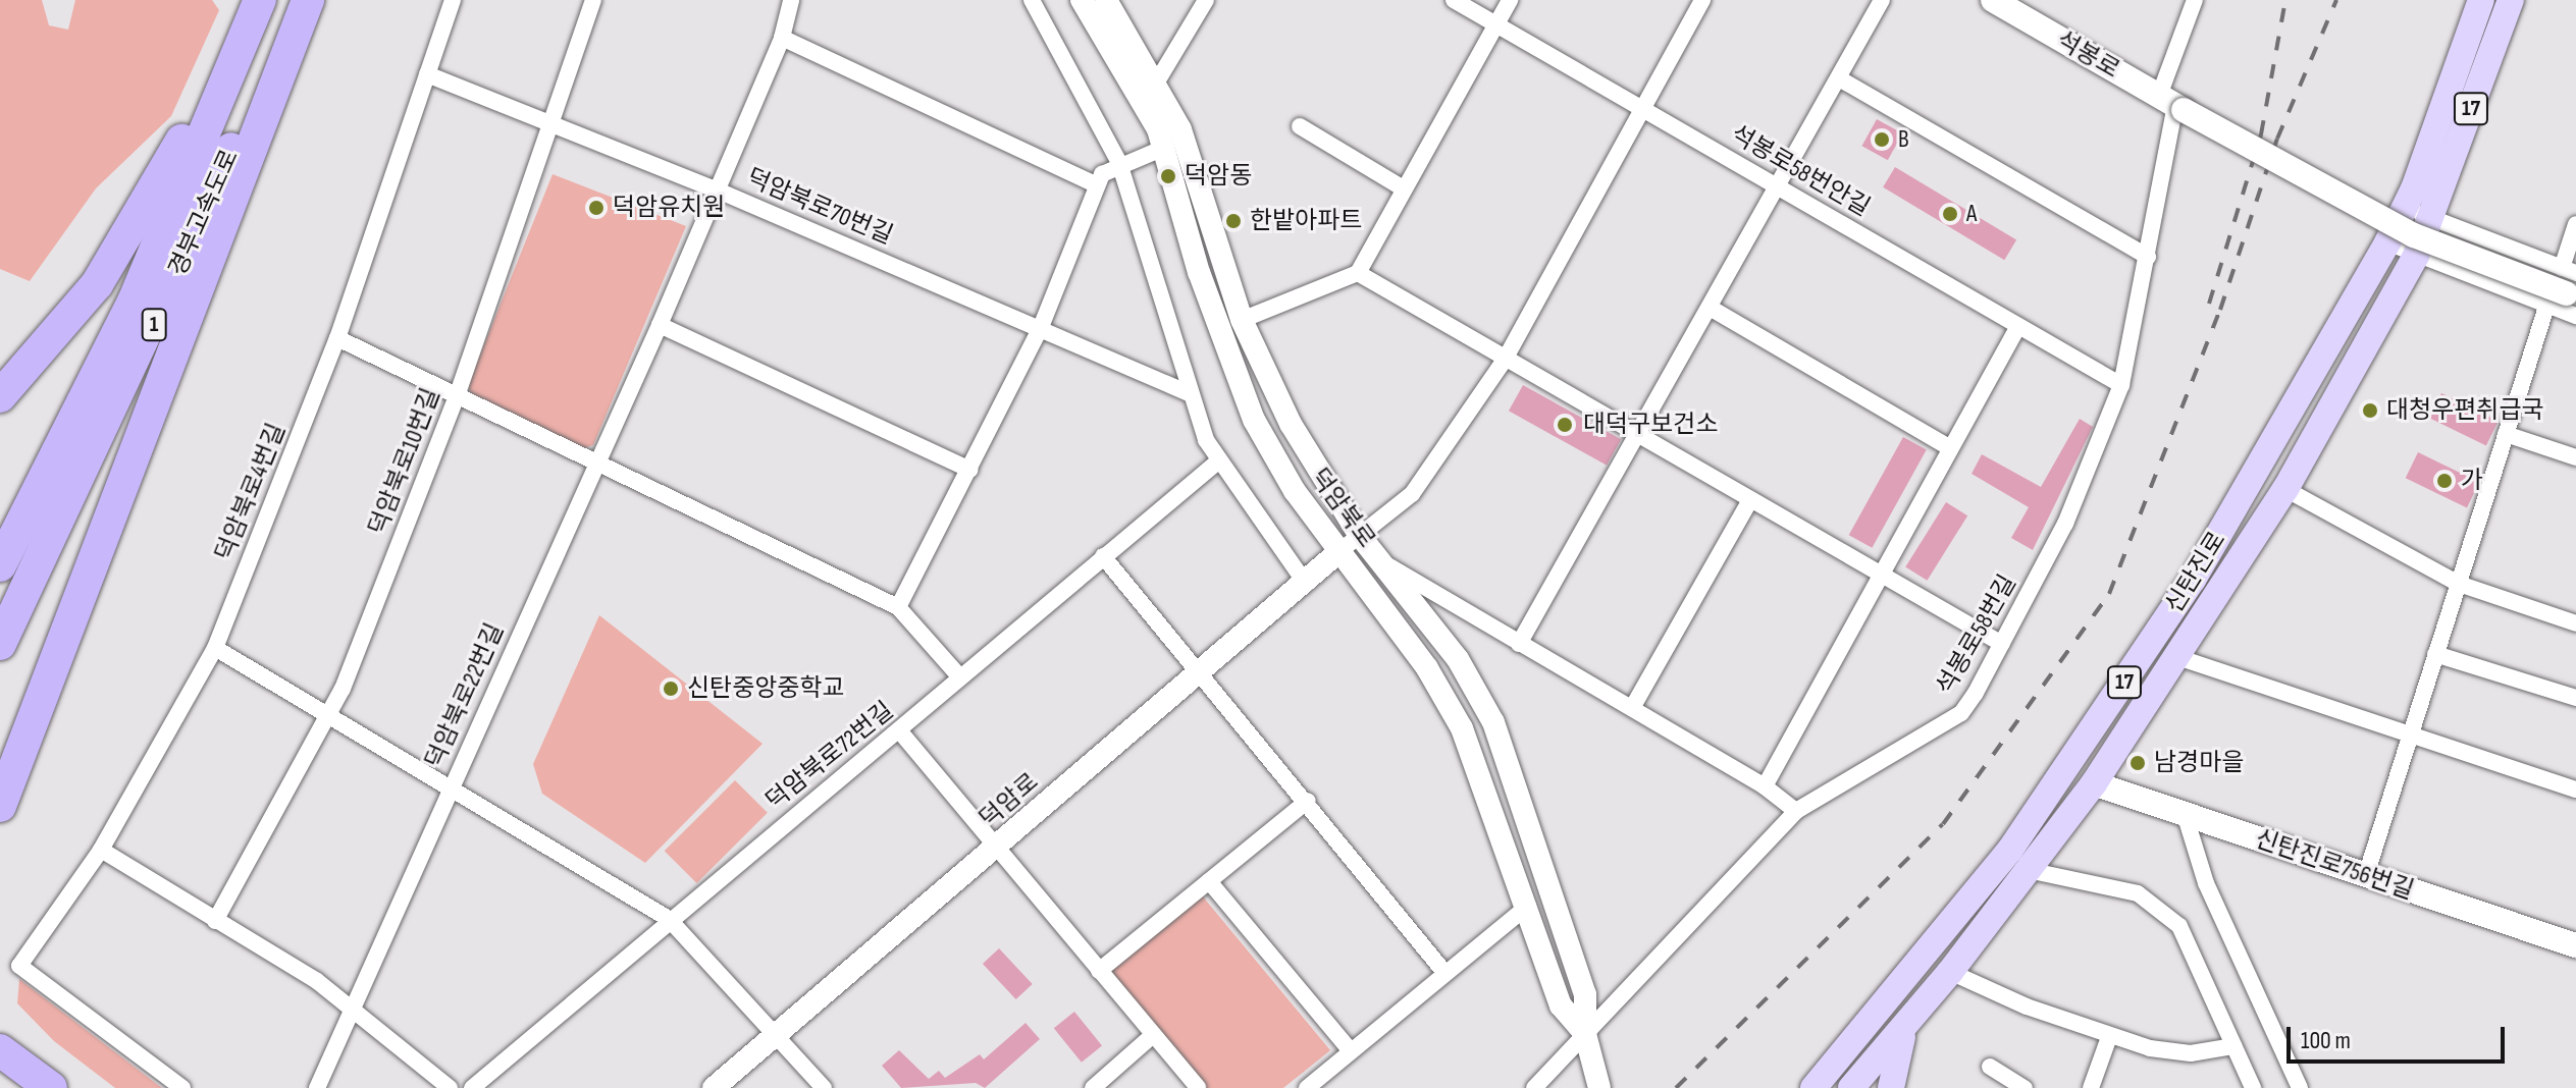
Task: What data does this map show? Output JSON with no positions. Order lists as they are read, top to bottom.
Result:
{
  "streets": {
    "highway": ["경부고속도로", "1"],
    "main road": [
      "석봉로",
      "17",
      "신탄진로",
      "신탄진로756번길"
    ],
    "street": [
      "석봉로58번안길",
      "덕암북로70번길",
      "덕암북로10번길",
      "덕암북로4번길",
      "덕암북로",
      "석봉로58번길",
      "덕암북로22번길",
      "덕암북로72번길",
      "덕암로"
    ]
  },
  "crossings": [
    ["석봉로", "석봉로58번길"],
    ["석봉로58번안길", "석봉로58번길"],
    ["덕암북로70번길", "덕암북로10번길"],
    ["덕암북로70번길", "덕암북로4번길"],
    ["덕암북로70번길", "덕암북로22번길"],
    ["덕암북로", "석봉로58번길"],
    ["덕암북로", "덕암로"],
    ["신탄진로", "신탄진로756번길"]
  ],
  "places": [
    "B",
    "덕암동",
    "덕암유치원",
    "A",
    "한밭아파트",
    "대청우편취급국",
    "대덕구보건소",
    "가",
    "신탄중앙중학교",
    "남경마을"
  ],
  "scale_bar": "100 m"
}
